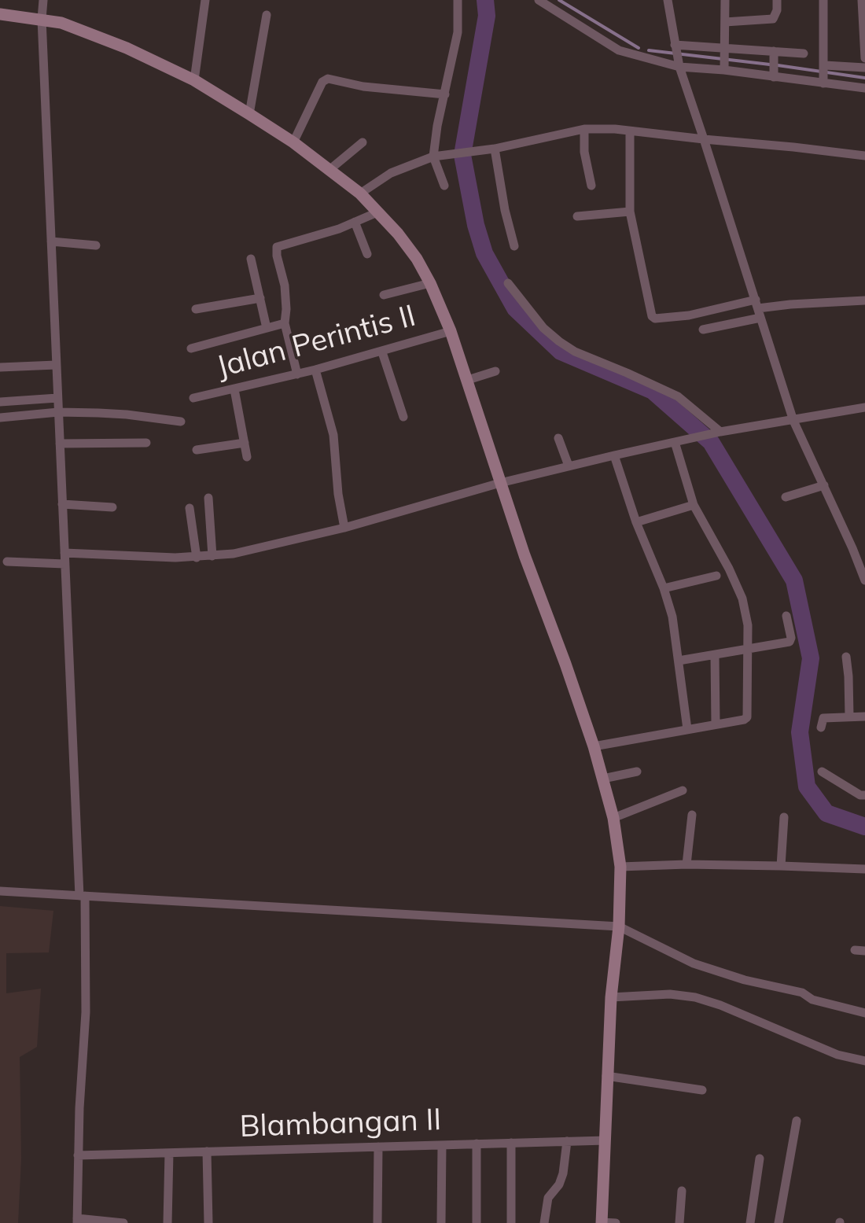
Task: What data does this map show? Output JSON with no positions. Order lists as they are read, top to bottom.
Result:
{
  "streets": {
    "street": ["Jalan Perintis II", "Blambangan II"]
  }
}
